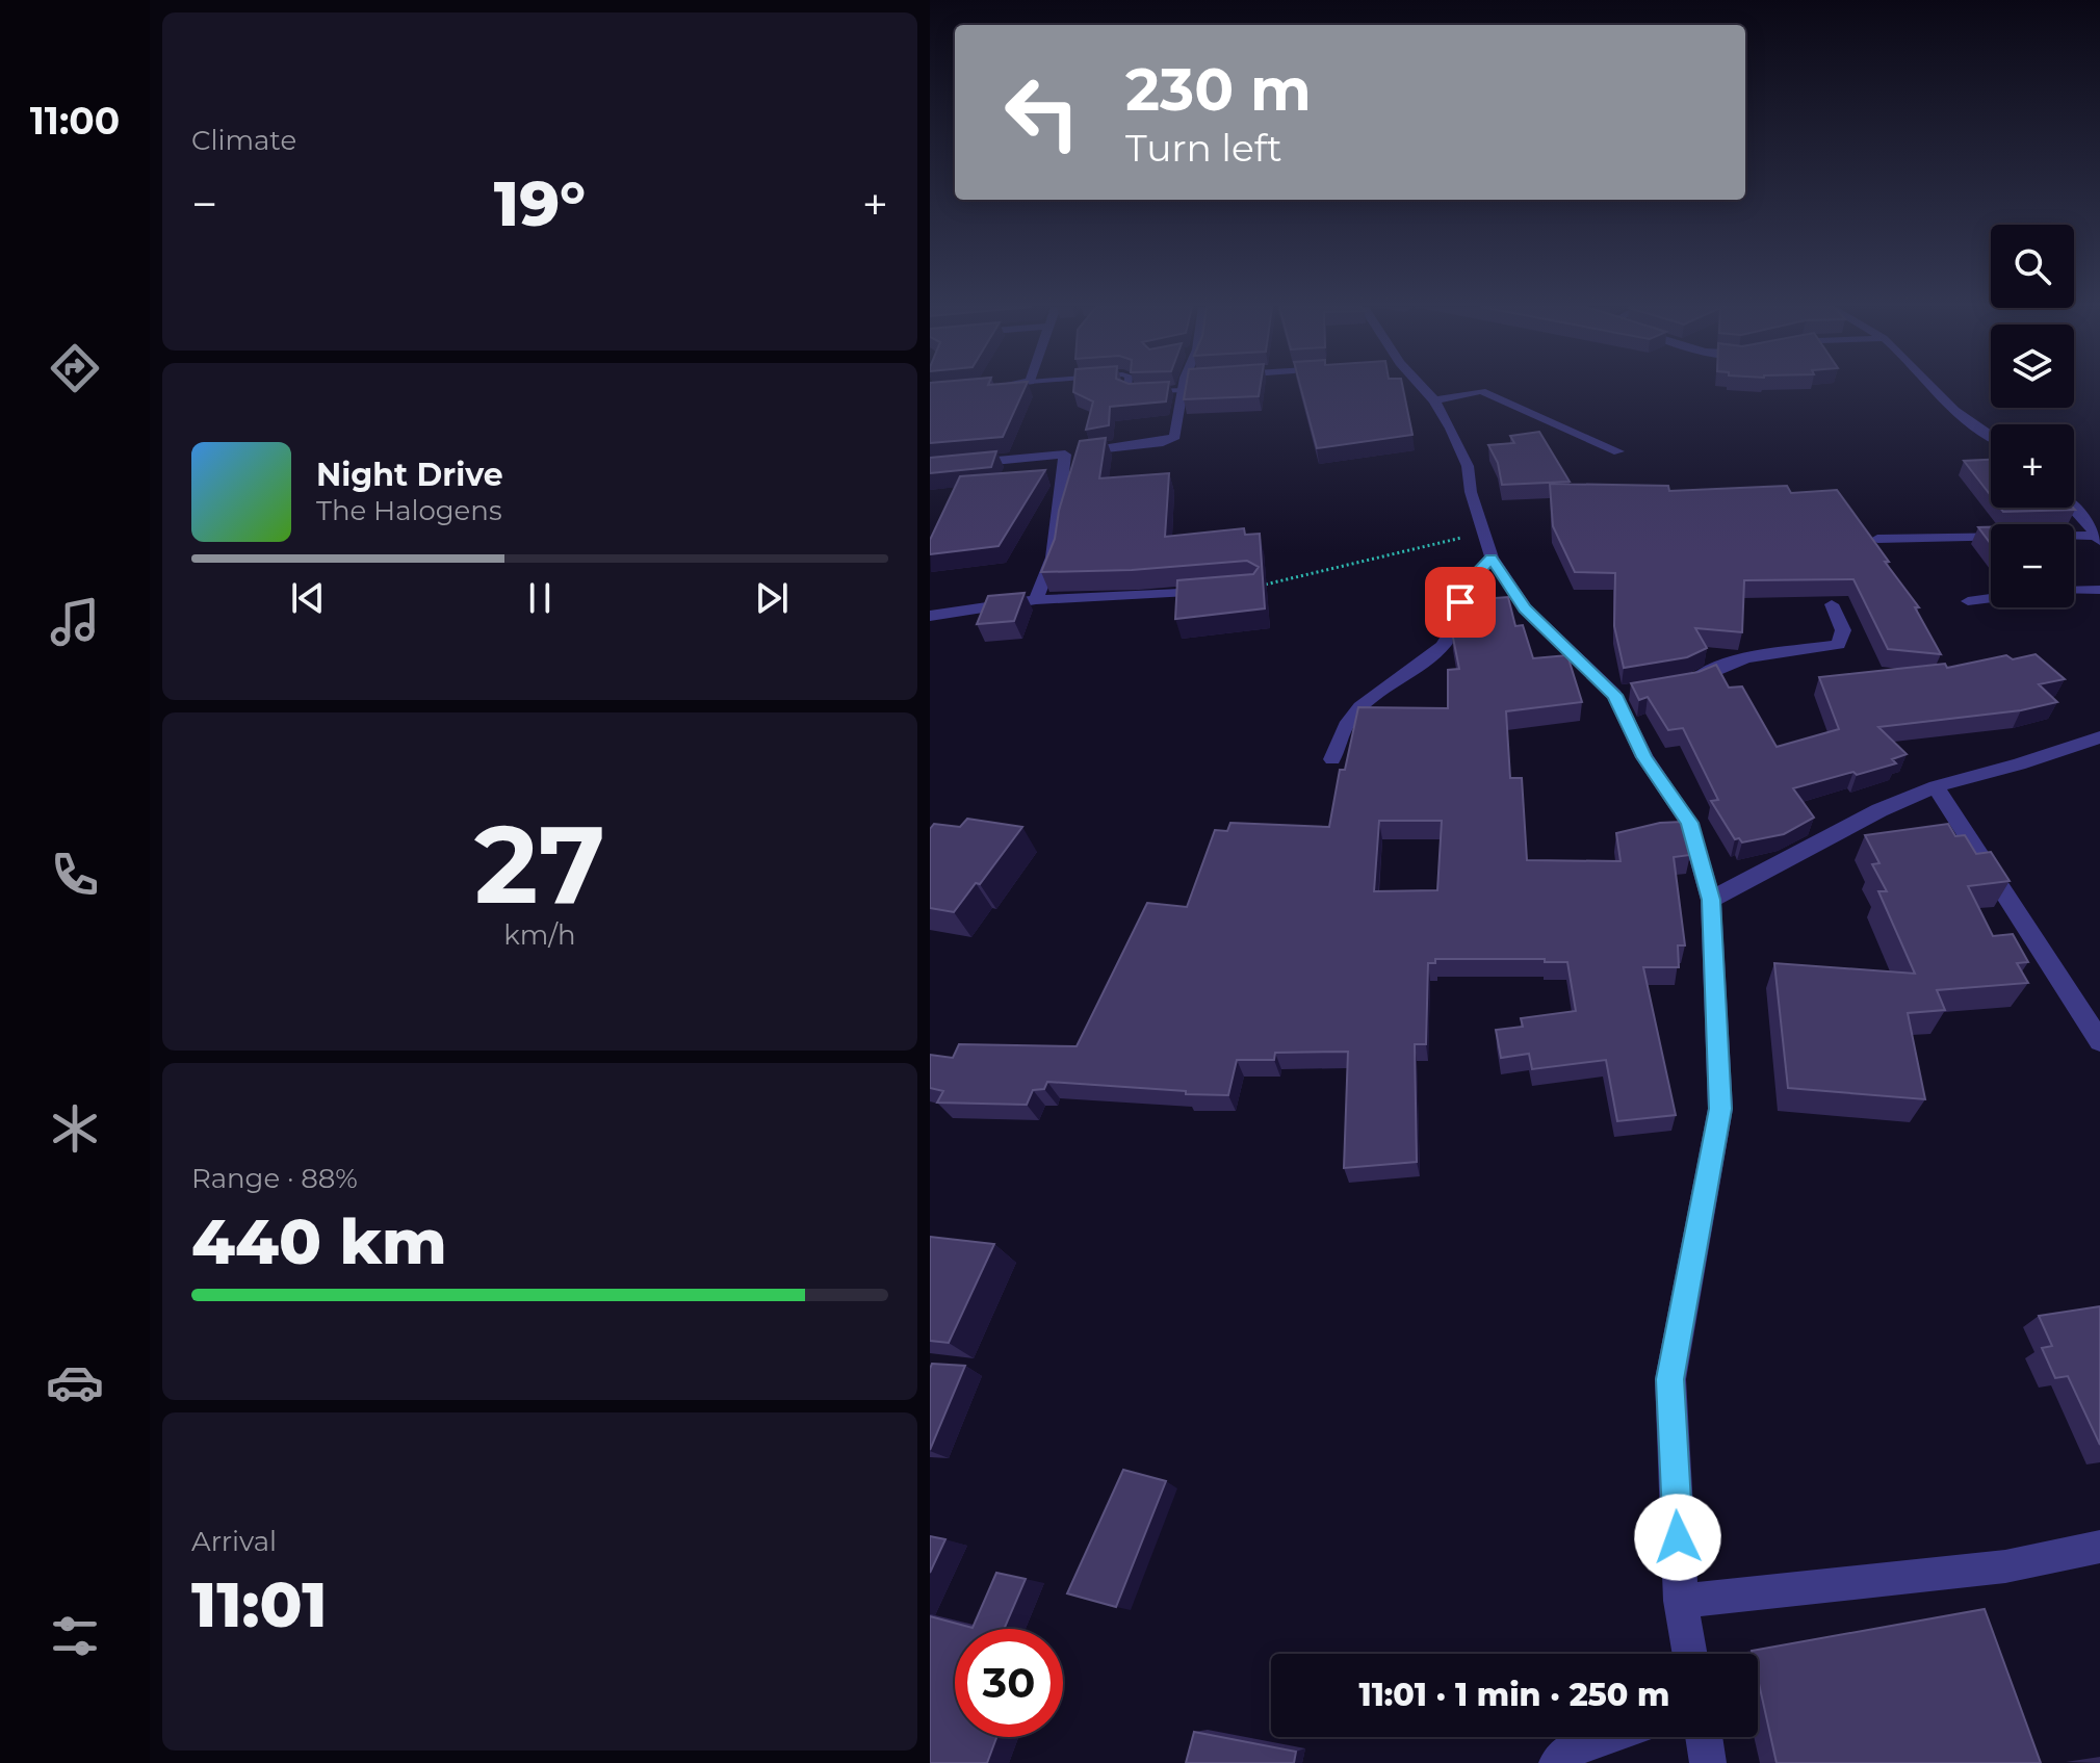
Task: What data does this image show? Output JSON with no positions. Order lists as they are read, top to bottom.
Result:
{
  "page": {
    "tabs": "11:00",
    "tile": [
      "Climate",
      ["27", "km/h"],
      ["Range · 88%", "440 km"],
      ["Arrival", "11:01"]
    ],
    "turn": ["230 m", "Turn left"],
    "heat": ["−", "19°", "+"],
    "map_buttons": ["+", "−"],
    "song": ["Night Drive", "The Halogens"],
    "limit": "30",
    "trip": "11:01 · 1 min · 250 m"
  }
}
